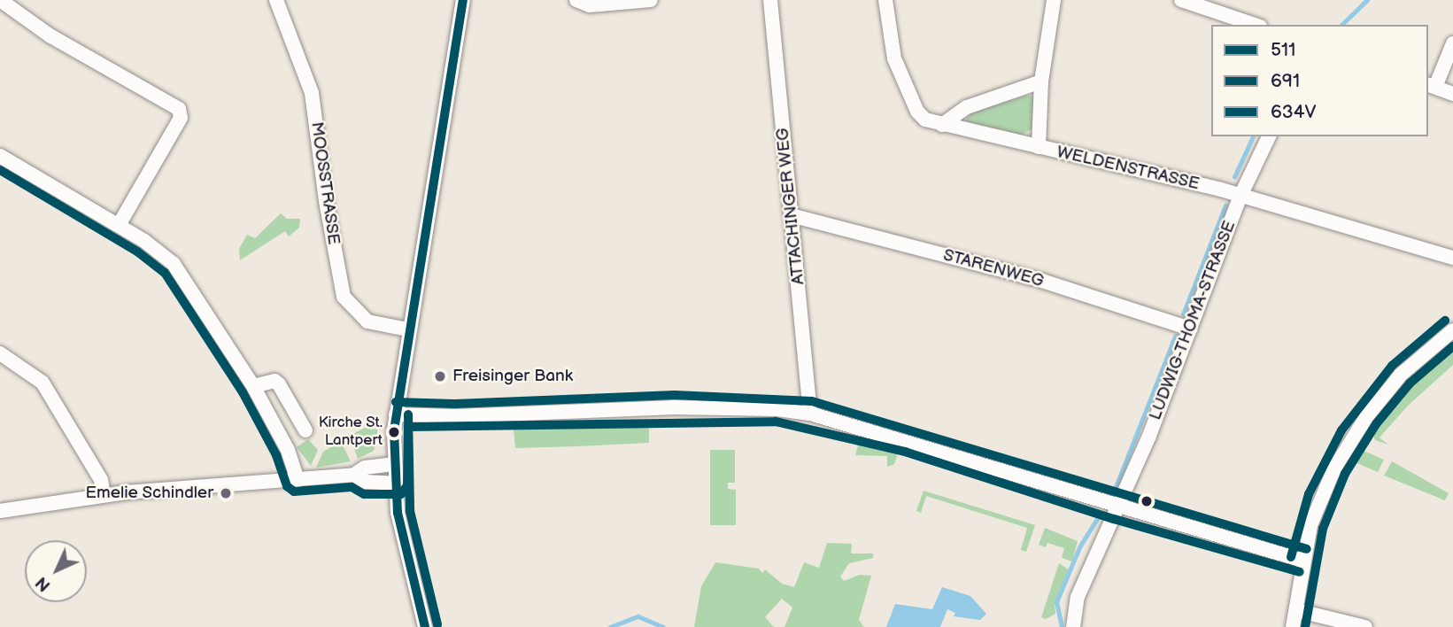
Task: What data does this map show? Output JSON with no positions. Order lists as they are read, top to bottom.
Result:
{
  "streets": {
    "street": [
      "WELDENSTRASSE",
      "MOOSSTRASSE",
      "ATTACHINGER WEG",
      "STARENWEG",
      "LUDWIG-THOMA-STRASSE"
    ]
  },
  "crossings": [
    ["WELDENSTRASSE", "LUDWIG-THOMA-STRASSE"],
    ["ATTACHINGER WEG", "STARENWEG"],
    ["STARENWEG", "LUDWIG-THOMA-STRASSE"]
  ],
  "places": ["Freisinger Bank", "Kirche St. Lantpert", "Emelie Schindler"],
  "lines": ["transit line 511", "transit line 691", "transit line 634V"],
  "legend": ["511", "691", "634V"],
  "north": "bottom left"
}
